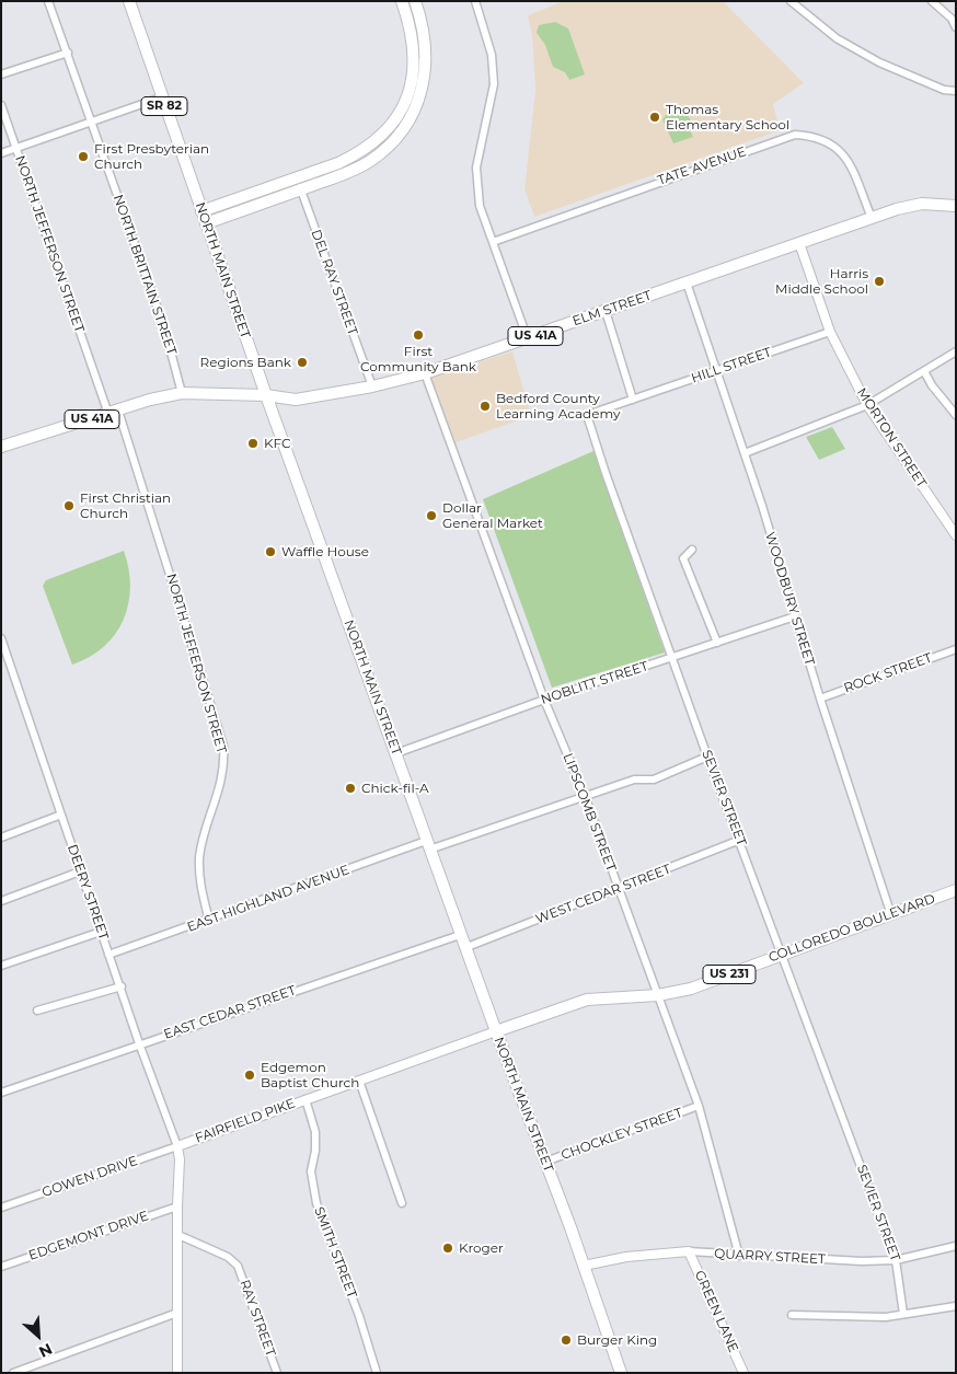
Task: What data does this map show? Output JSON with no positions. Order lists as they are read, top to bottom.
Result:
{
  "streets": {
    "main road": [
      "SR 82",
      "NORTH MAIN STREET",
      "ELM STREET",
      "US 41A",
      "COLLOREDO BOULEVARD",
      "US 231"
    ],
    "street": [
      "TATE AVENUE",
      "NORTH JEFFERSON STREET",
      "NORTH BRITTAIN STREET",
      "DEL RAY STREET",
      "HILL STREET",
      "MORTON STREET",
      "WOODBURY STREET",
      "ROCK STREET",
      "NOBLITT STREET",
      "SEVIER STREET",
      "LIPSCOMB STREET",
      "DEERY STREET",
      "WEST CEDAR STREET",
      "EAST HIGHLAND AVENUE",
      "EAST CEDAR STREET",
      "FAIRFIELD PIKE",
      "CHOCKLEY STREET",
      "GOWEN DRIVE",
      "EDGEMONT DRIVE",
      "SMITH STREET",
      "QUARRY STREET",
      "GREEN LANE",
      "RAY STREET"
    ]
  },
  "crossings": [
    ["TATE AVENUE", "ELM STREET"],
    ["NORTH JEFFERSON STREET", "US 41A"],
    ["NORTH JEFFERSON STREET", "EAST HIGHLAND AVENUE"],
    ["NORTH MAIN STREET", "ELM STREET"],
    ["NORTH MAIN STREET", "US 41A"],
    ["NORTH MAIN STREET", "NOBLITT STREET"],
    ["NORTH MAIN STREET", "WEST CEDAR STREET"],
    ["NORTH MAIN STREET", "EAST HIGHLAND AVENUE"],
    ["NORTH MAIN STREET", "COLLOREDO BOULEVARD"],
    ["NORTH MAIN STREET", "EAST CEDAR STREET"],
    ["NORTH MAIN STREET", "FAIRFIELD PIKE"],
    ["NORTH MAIN STREET", "CHOCKLEY STREET"],
    ["NORTH MAIN STREET", "QUARRY STREET"],
    ["NORTH BRITTAIN STREET", "US 41A"],
    ["DEL RAY STREET", "ELM STREET"],
    ["ELM STREET", "US 41A"],
    ["ELM STREET", "MORTON STREET"],
    ["ELM STREET", "WOODBURY STREET"],
    ["ELM STREET", "LIPSCOMB STREET"],
    ["HILL STREET", "MORTON STREET"],
    ["HILL STREET", "WOODBURY STREET"],
    ["HILL STREET", "SEVIER STREET"],
    ["WOODBURY STREET", "ROCK STREET"],
    ["WOODBURY STREET", "NOBLITT STREET"],
    ["WOODBURY STREET", "COLLOREDO BOULEVARD"],
    ["NOBLITT STREET", "SEVIER STREET"],
    ["NOBLITT STREET", "LIPSCOMB STREET"],
    ["SEVIER STREET", "WEST CEDAR STREET"],
    ["SEVIER STREET", "EAST HIGHLAND AVENUE"],
    ["SEVIER STREET", "COLLOREDO BOULEVARD"],
    ["SEVIER STREET", "QUARRY STREET"],
    ["LIPSCOMB STREET", "WEST CEDAR STREET"],
    ["LIPSCOMB STREET", "EAST HIGHLAND AVENUE"],
    ["LIPSCOMB STREET", "COLLOREDO BOULEVARD"],
    ["LIPSCOMB STREET", "CHOCKLEY STREET"],
    ["LIPSCOMB STREET", "QUARRY STREET"],
    ["DEERY STREET", "EAST HIGHLAND AVENUE"],
    ["DEERY STREET", "EAST CEDAR STREET"],
    ["DEERY STREET", "FAIRFIELD PIKE"],
    ["DEERY STREET", "GOWEN DRIVE"],
    ["COLLOREDO BOULEVARD", "FAIRFIELD PIKE"],
    ["FAIRFIELD PIKE", "GOWEN DRIVE"],
    ["FAIRFIELD PIKE", "EDGEMONT DRIVE"],
    ["FAIRFIELD PIKE", "SMITH STREET"],
    ["FAIRFIELD PIKE", "RAY STREET"],
    ["QUARRY STREET", "GREEN LANE"]
  ],
  "places": [
    "Thomas Elementary School",
    "First Presbyterian Church",
    "Harris Middle School",
    "First Community Bank",
    "Regions Bank",
    "Bedford County Learning Academy",
    "KFC",
    "First Christian Church",
    "Dollar General Market",
    "Waffle House",
    "Chick-fil-A",
    "Edgemon Baptist Church",
    "Kroger",
    "Burger King"
  ],
  "north": "bottom right"
}
